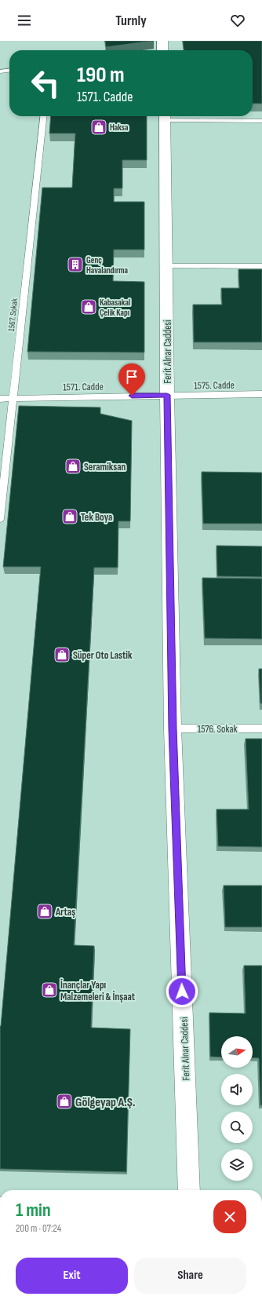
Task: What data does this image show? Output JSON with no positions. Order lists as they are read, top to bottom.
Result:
{
  "streets": {
    "street": ["Ferit Alnar Caddesi"],
    "lane": [
      "1567. Sokak",
      "1575. Cadde",
      "1571. Cadde",
      "1576. Sokak"
    ]
  },
  "crossings": [
    ["1567. Sokak", "1571. Cadde"],
    ["Ferit Alnar Caddesi", "1575. Cadde"],
    ["Ferit Alnar Caddesi", "1571. Cadde"],
    ["Ferit Alnar Caddesi", "1576. Sokak"],
    ["1575. Cadde", "1571. Cadde"]
  ],
  "places": {
    "shop": [
      "Haksa",
      "Kabasakal Çelik Kapı",
      "Seramiksan",
      "Tek Boya",
      "Süper Oto Lastik",
      "Artaş",
      "İnançlar Yapı Malzemeleri & İnşaat",
      "Gölgeyap A.Ş."
    ],
    "building": ["Genç Havalandırma"]
  },
  "north": "right",
  "page": {
    "header": "Turnly",
    "turn": ["190 m", "1571. Cadde"],
    "heading": ["1 min", "200 m · 07:24"],
    "buttons": ["Exit", "Share"]
  }
}
